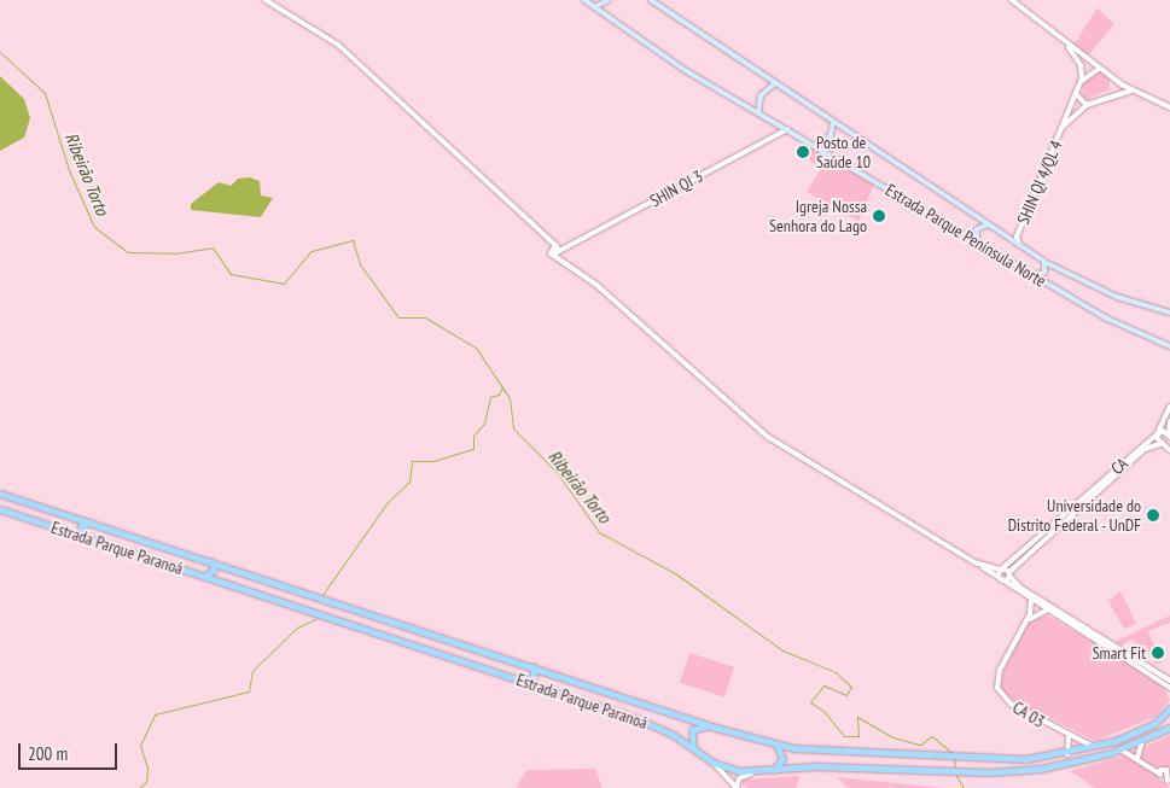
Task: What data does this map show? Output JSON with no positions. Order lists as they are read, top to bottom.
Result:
{
  "streets": {
    "main road": ["Estrada Parque Península Norte", "Estrada Parque Paranoá"],
    "street": [
      "SHIN QI 4/QL 4",
      "SHIN QI 3",
      "CA",
      "CA 03"
    ]
  },
  "crossings": [
    ["SHIN QI 4/QL 4", "Estrada Parque Península Norte"],
    ["SHIN QI 3", "Estrada Parque Península Norte"],
    ["Estrada Parque Paranoá", "CA 03"]
  ],
  "water": ["Ribeirão Torto"],
  "places": [
    "Posto de Saúde 10",
    "Igreja Nossa Senhora do Lago",
    "Universidade do Distrito Federal - UnDF",
    "Smart Fit"
  ],
  "scale_bar": "200 m"
}
